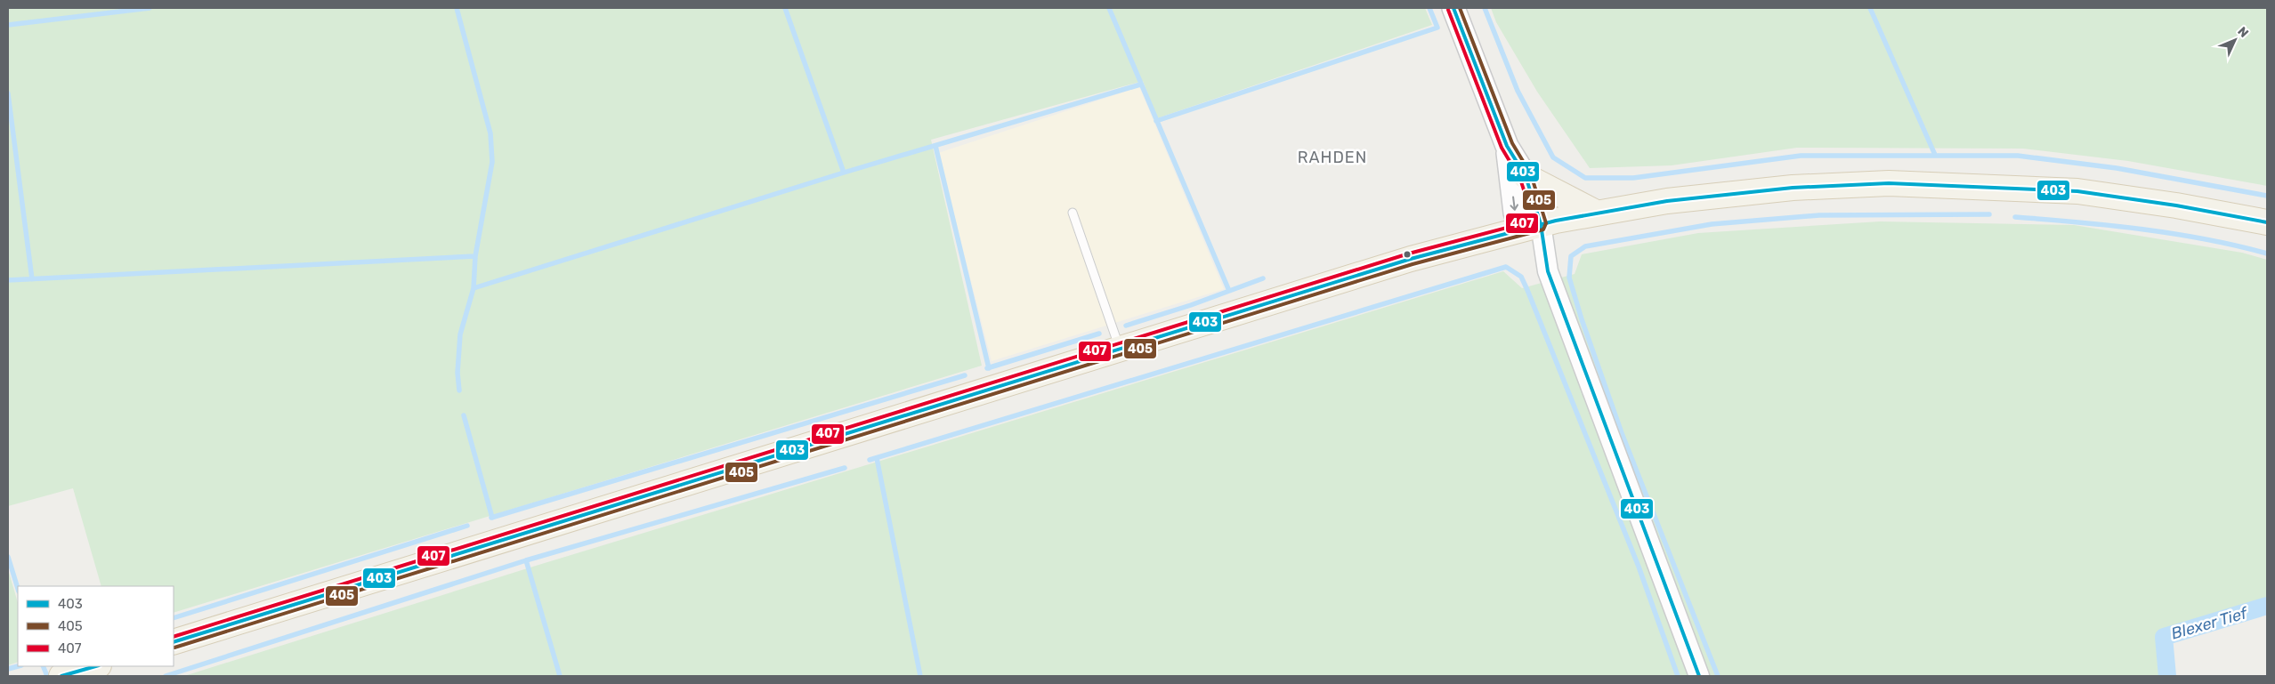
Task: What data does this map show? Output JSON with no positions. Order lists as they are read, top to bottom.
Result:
{
  "districts": ["RAHDEN"],
  "water": ["Blexer Tief"],
  "lines": ["transit line 403", "transit line 405", "transit line 407"],
  "legend": ["403", "405", "407"],
  "north": "top right"
}
